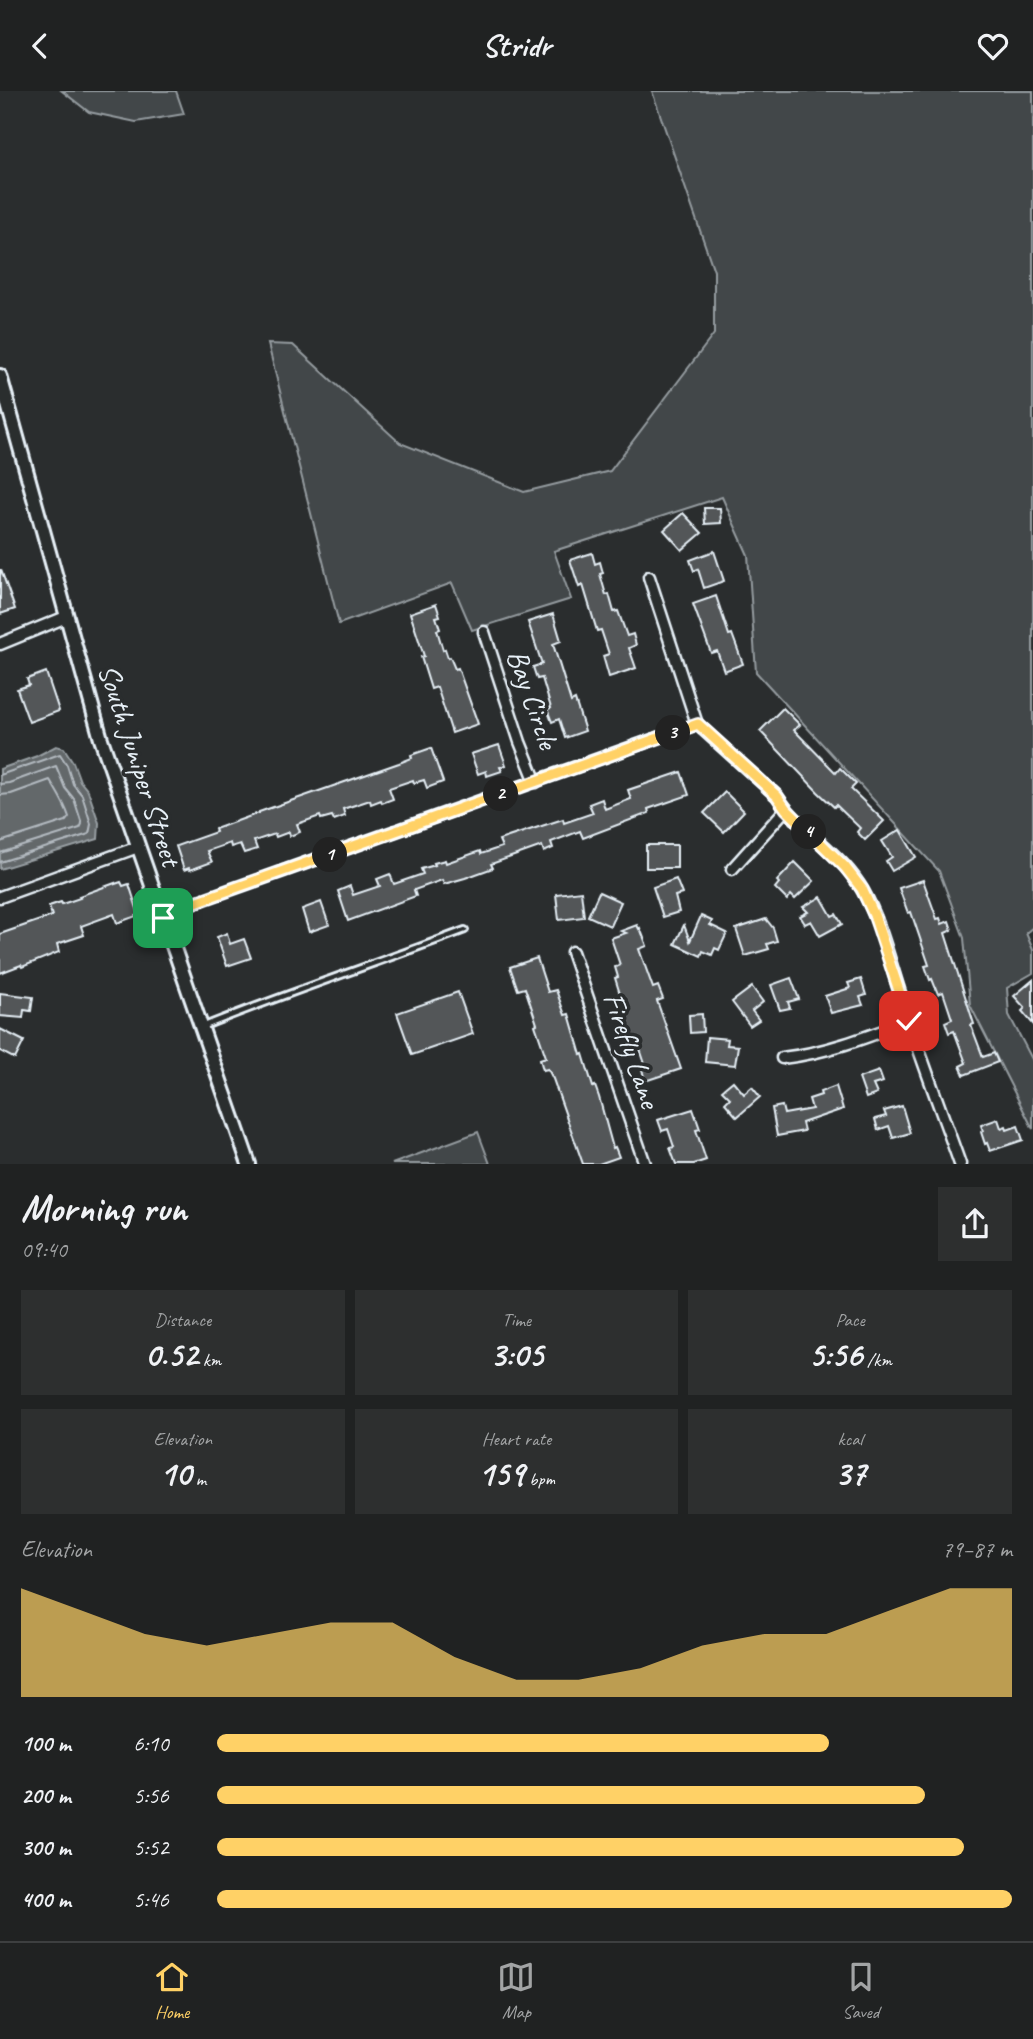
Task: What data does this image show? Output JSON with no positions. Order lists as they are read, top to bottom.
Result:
{
  "streets": {
    "street": ["Bay Circle", "South Juniper Street", "Firefly Lane"]
  },
  "page": {
    "header": "Stridr",
    "pins": [
      "3",
      "2",
      "4",
      "1"
    ],
    "heading": ["Morning run", "09:40"],
    "stats": [
      ["Distance", "0.52 km"],
      ["Time", "3:05"],
      ["Pace", "5:56 /km"],
      ["Elevation", "10 m"],
      ["Heart rate", "159 bpm"],
      ["kcal", "37"]
    ],
    "chart": ["Elevation", "79–87 m"],
    "list": [
      {
        "name": "100 m",
        "note": "6:10"
      },
      {
        "name": "200 m",
        "note": "5:56"
      },
      {
        "name": "300 m",
        "note": "5:52"
      },
      {
        "name": "400 m",
        "note": "5:46"
      }
    ],
    "tabs": ["Home", "Map", "Saved"]
  }
}
